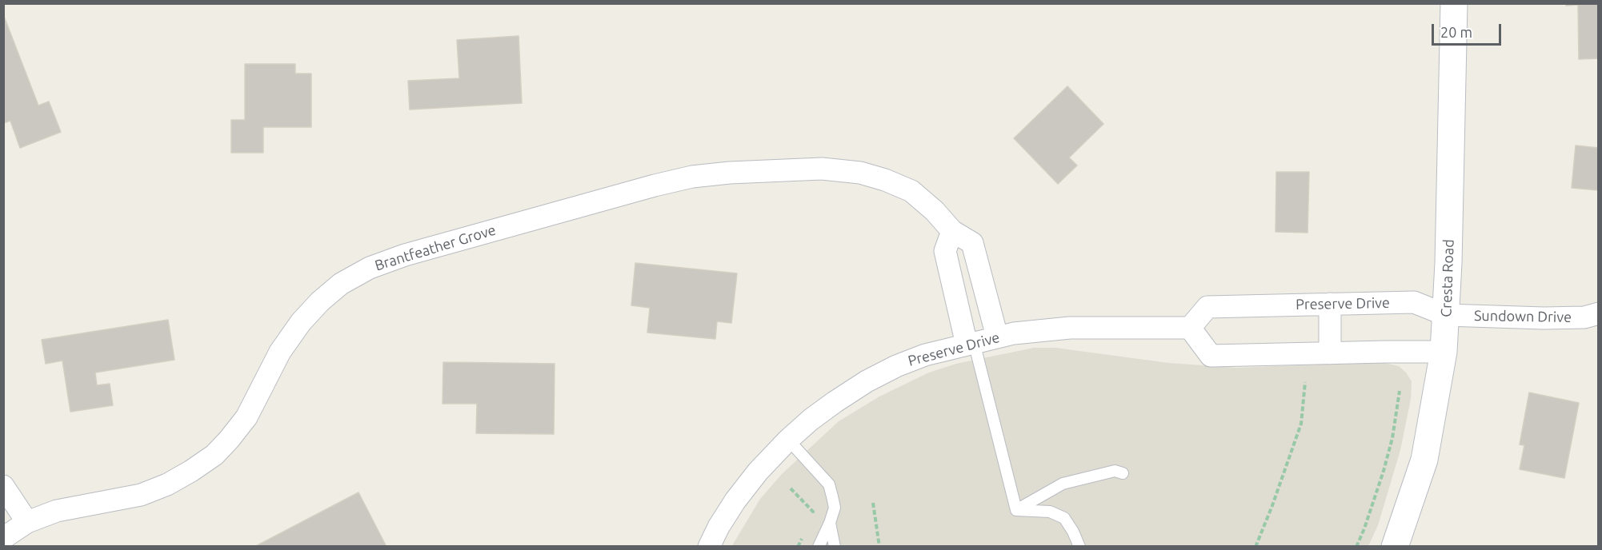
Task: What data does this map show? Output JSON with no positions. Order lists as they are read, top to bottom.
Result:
{
  "streets": {
    "main road": ["Cresta Road"],
    "street": ["Brantfeather Grove", "Preserve Drive", "Sundown Drive"]
  },
  "crossings": [
    ["Brantfeather Grove", "Preserve Drive"],
    ["Cresta Road", "Preserve Drive"],
    ["Cresta Road", "Sundown Drive"],
    ["Preserve Drive", "Sundown Drive"]
  ],
  "scale_bar": "20 m"
}
